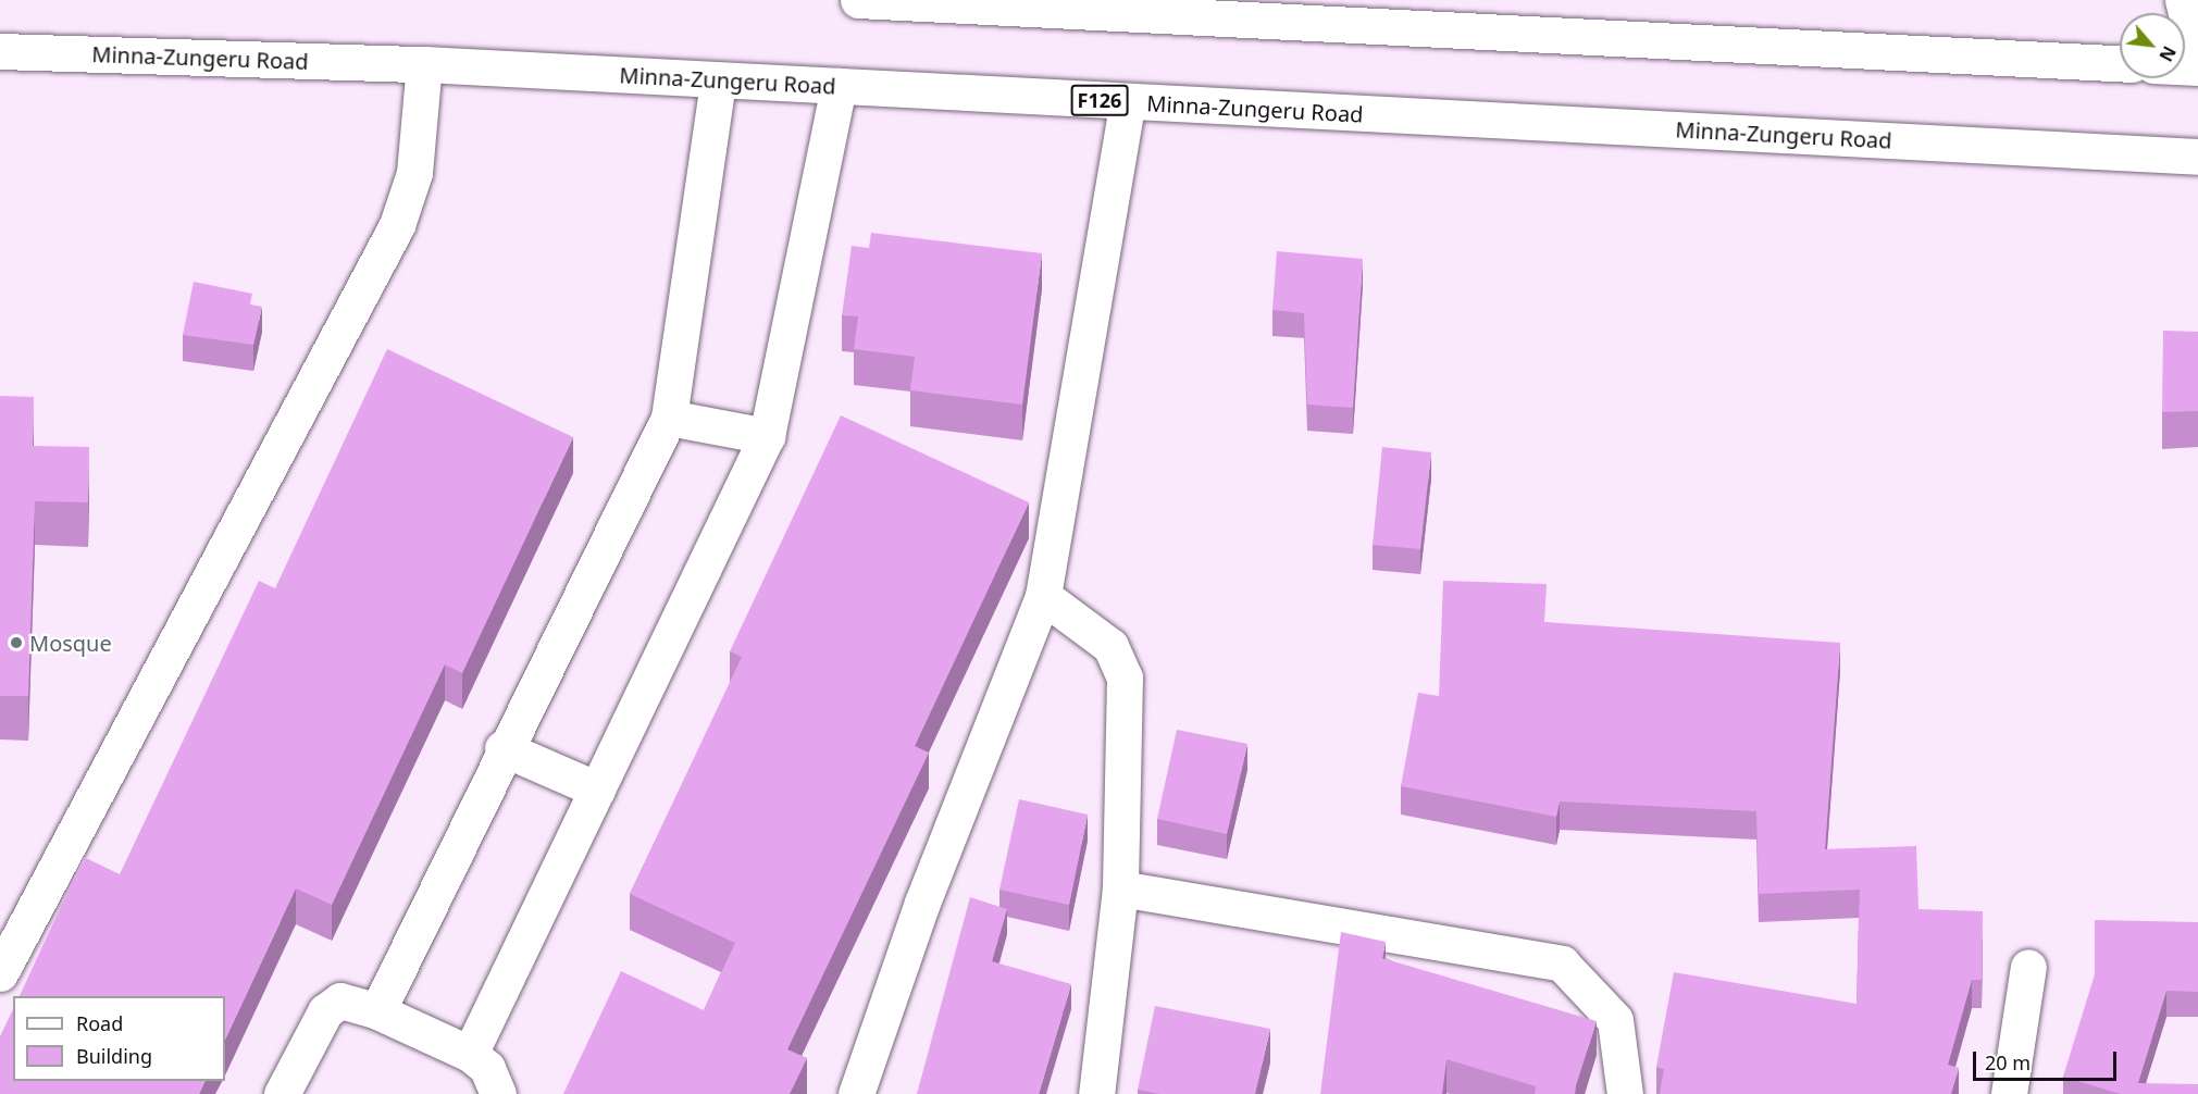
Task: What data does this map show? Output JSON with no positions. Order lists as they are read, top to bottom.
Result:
{
  "streets": {
    "street": ["Minna-Zungeru Road", "F126"]
  },
  "places": ["Mosque"],
  "legend": ["Road", "Building"],
  "scale_bar": "20 m",
  "north": "bottom right"
}
